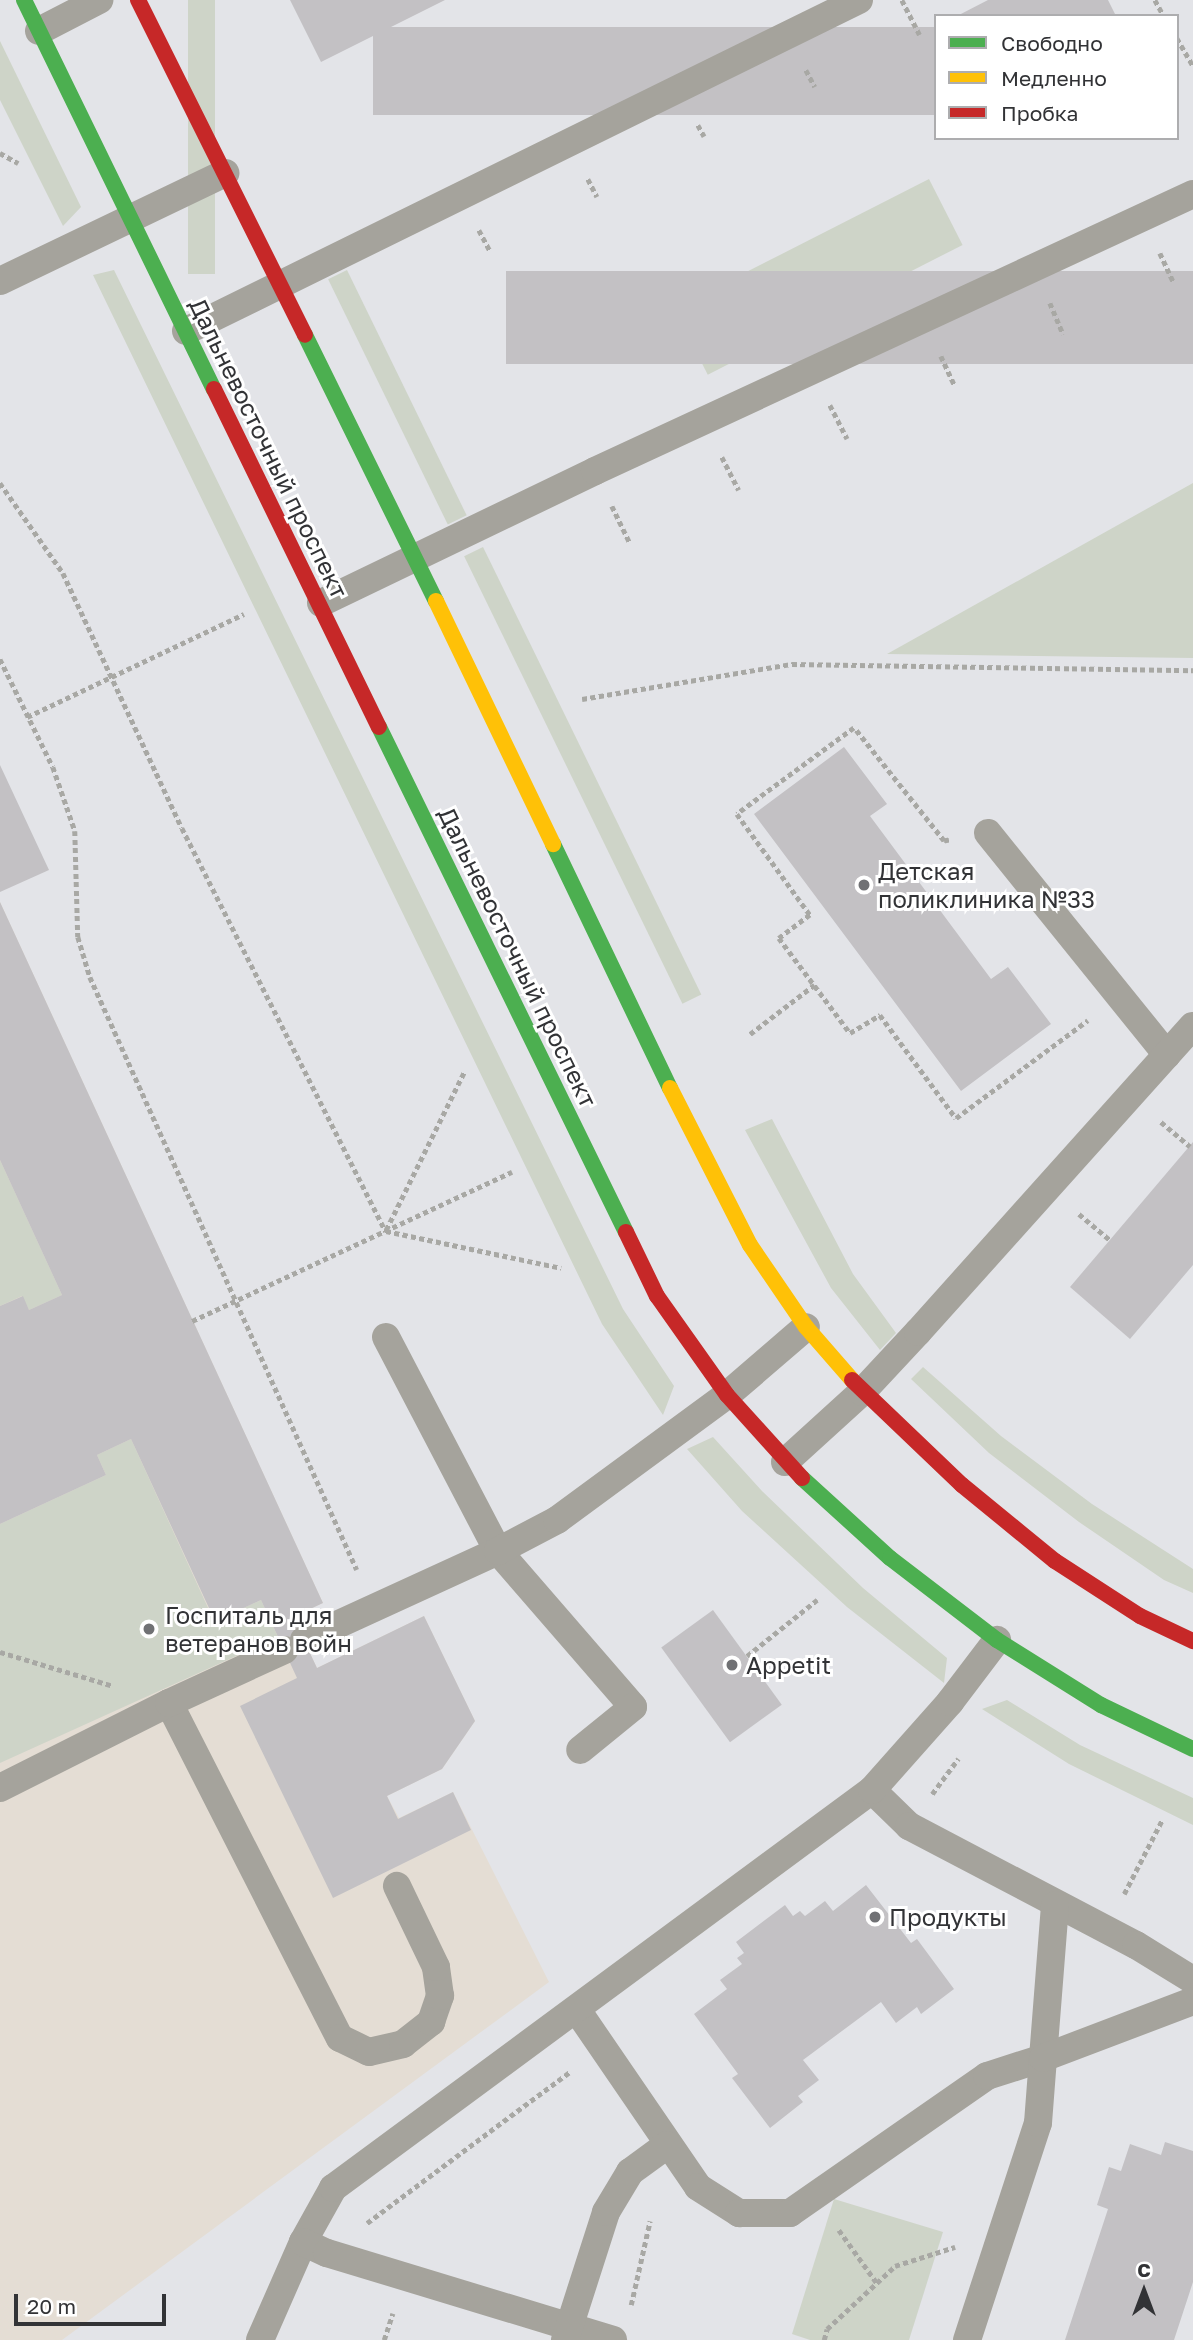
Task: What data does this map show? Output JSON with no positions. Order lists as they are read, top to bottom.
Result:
{
  "streets": {
    "street": ["Дальневосточный проспект"]
  },
  "places": [
    "Детская поликлиника №33",
    "Госпиталь для ветеранов войн",
    "Appetit",
    "Продукты"
  ],
  "legend": ["Свободно", "Медленно", "Пробка"],
  "scale_bar": "20 m",
  "north": "top"
}
